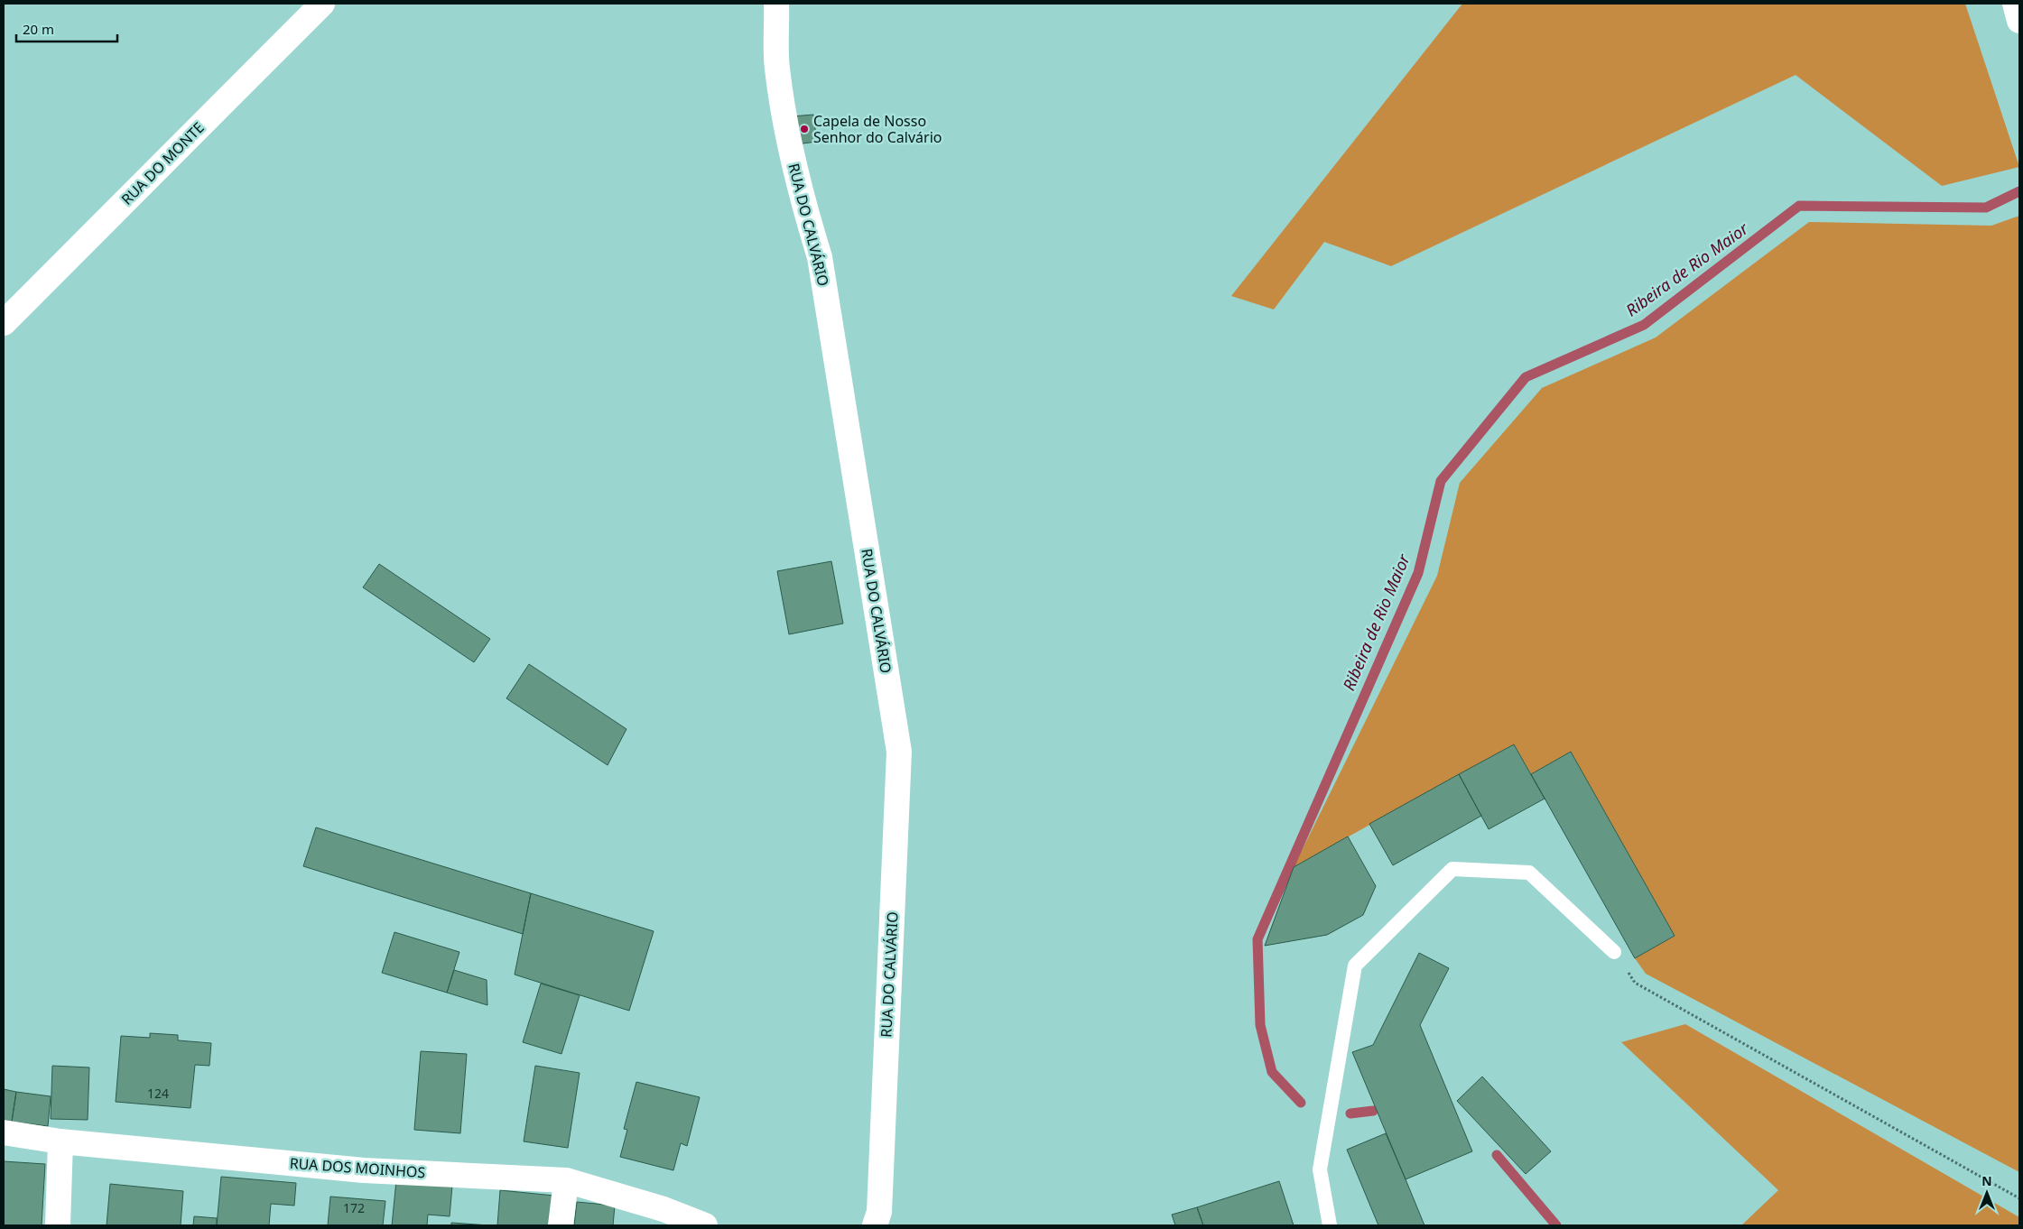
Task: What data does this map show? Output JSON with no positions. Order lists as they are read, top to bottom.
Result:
{
  "streets": {
    "street": ["RUA DO MONTE", "RUA DO CALVÁRIO", "RUA DOS MOINHOS"]
  },
  "water": ["Ribeira de Rio Maior"],
  "places": ["Capela de Nosso Senhor do Calvário"],
  "house_numbers": ["124", "172"],
  "scale_bar": "20 m",
  "north": "top"
}
